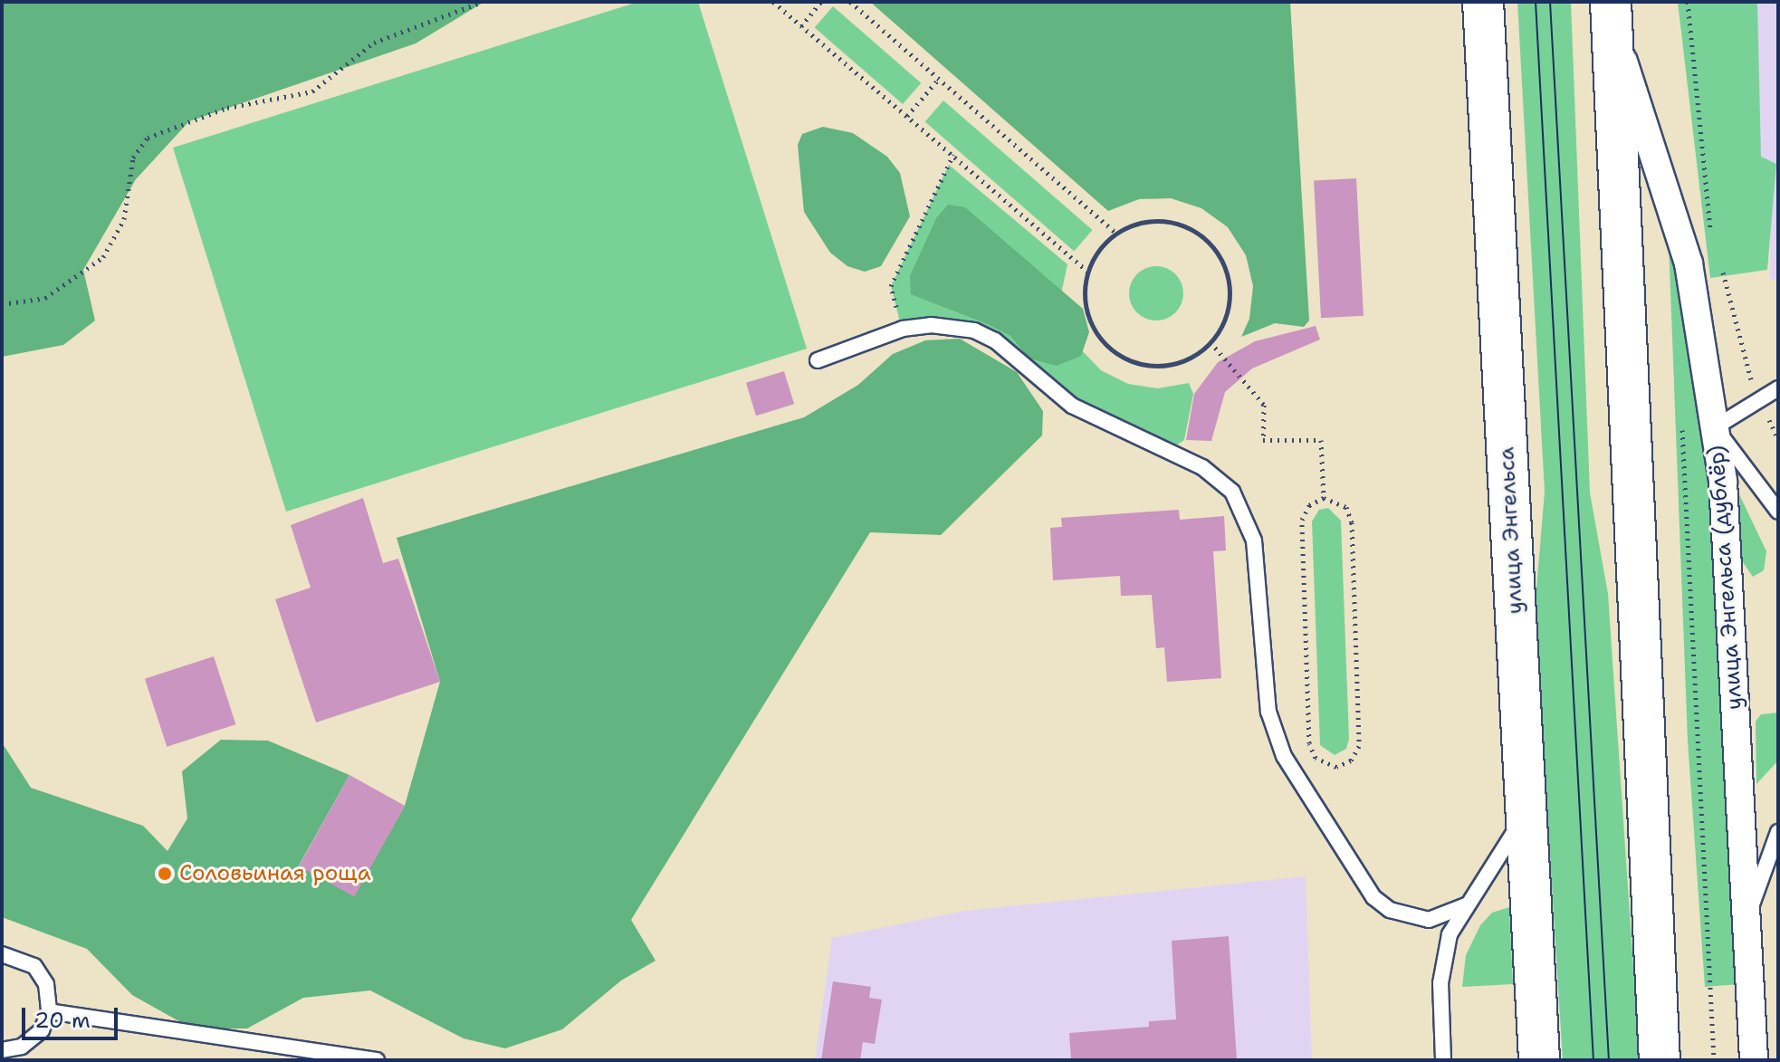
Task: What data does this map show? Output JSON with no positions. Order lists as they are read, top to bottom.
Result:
{
  "streets": {
    "main road": ["улица Энгельса"],
    "street": ["улица Энгельса (дублёр)"]
  },
  "places": ["Соловьиная роща"],
  "scale_bar": "20 m"
}
